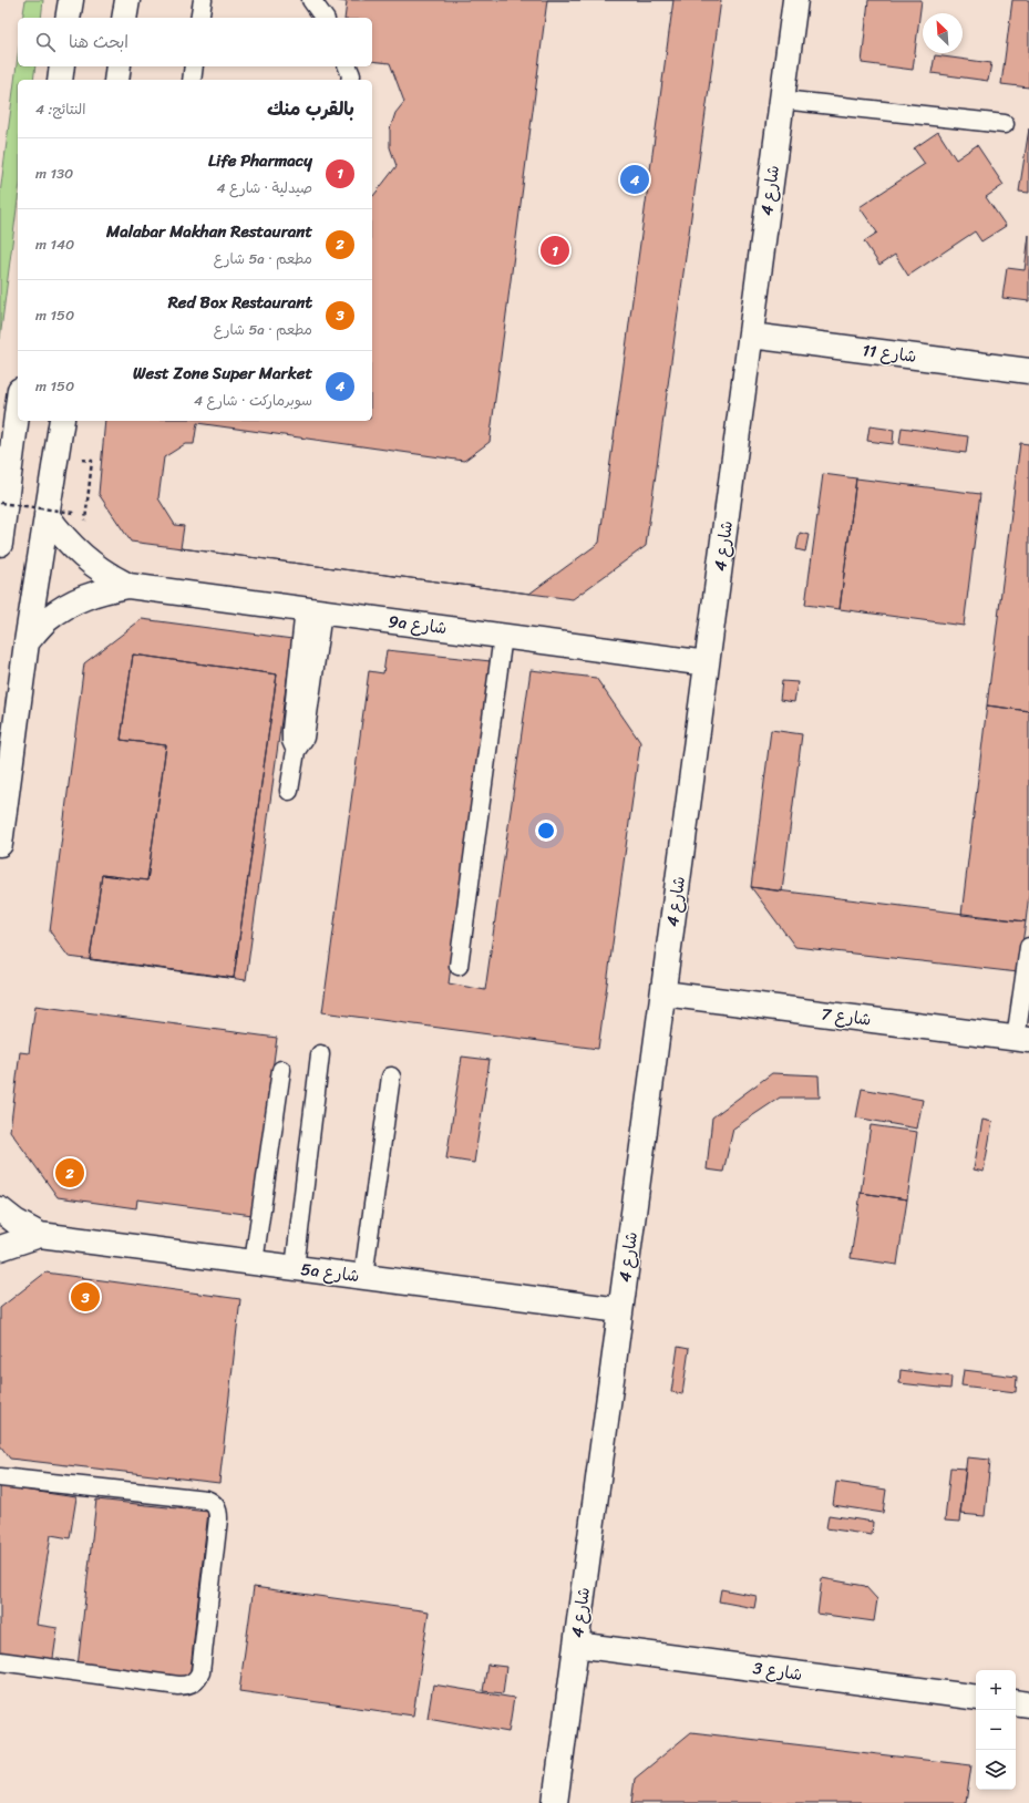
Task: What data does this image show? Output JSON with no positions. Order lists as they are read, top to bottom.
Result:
{
  "streets": {
    "street": [
      "شارع 4",
      "شارع 11",
      "9a شارع",
      "شارع 7",
      "5a شارع",
      "شارع 3"
    ]
  },
  "crossings": [
    ["شارع 4", "شارع 11"],
    ["شارع 4", "9a شارع"],
    ["شارع 4", "شارع 7"],
    ["شارع 4", "5a شارع"],
    ["شارع 4", "شارع 3"]
  ],
  "north": "top left",
  "page": {
    "search": "ابحث هنا",
    "heading": ["بالقرب منك", "النتائج: 4"],
    "list": [
      {
        "mark": "1",
        "name": "Life Pharmacy",
        "note": "صيدلية · شارع 4",
        "value": "130 m"
      },
      {
        "mark": "2",
        "name": "Malabar Makhan Restaurant",
        "note": "مطعم · 5a شارع",
        "value": "140 m"
      },
      {
        "mark": "3",
        "name": "Red Box Restaurant",
        "note": "مطعم · 5a شارع",
        "value": "150 m"
      },
      {
        "mark": "4",
        "name": "West Zone Super Market",
        "note": "سوبرماركت · شارع 4",
        "value": "150 m"
      }
    ],
    "pins": [
      "4",
      "1",
      "2",
      "3"
    ],
    "map_buttons": ["+", "−"]
  }
}
